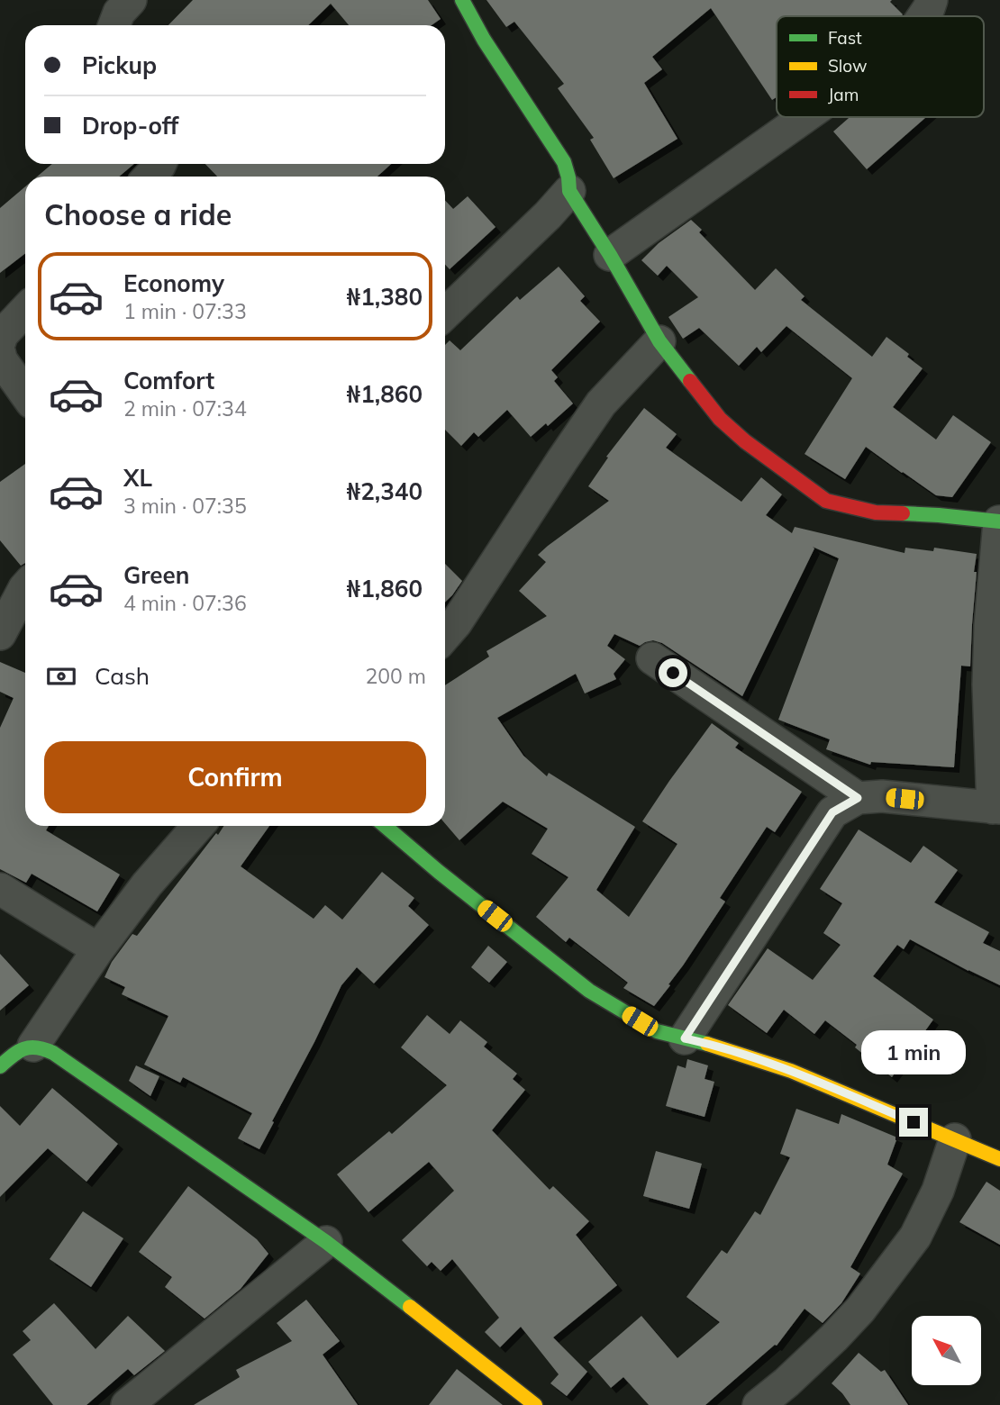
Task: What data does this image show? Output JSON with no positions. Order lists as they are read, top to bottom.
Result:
{
  "legend": ["Fast", "Slow", "Jam"],
  "north": "top left",
  "page": {
    "banner": ["Pickup", "Drop-off"],
    "heading": "Choose a ride",
    "list": [
      {
        "name": "Economy",
        "note": "1 min · 07:33",
        "value": "₦1,380"
      },
      {
        "name": "Comfort",
        "note": "2 min · 07:34",
        "value": "₦1,860"
      },
      {
        "name": "XL",
        "note": "3 min · 07:35",
        "value": "₦2,340"
      },
      {
        "name": "Green",
        "note": "4 min · 07:36",
        "value": "₦1,860"
      }
    ],
    "pay": ["Cash", "200 m"],
    "buttons": "Confirm",
    "bubble": "1 min"
  }
}
